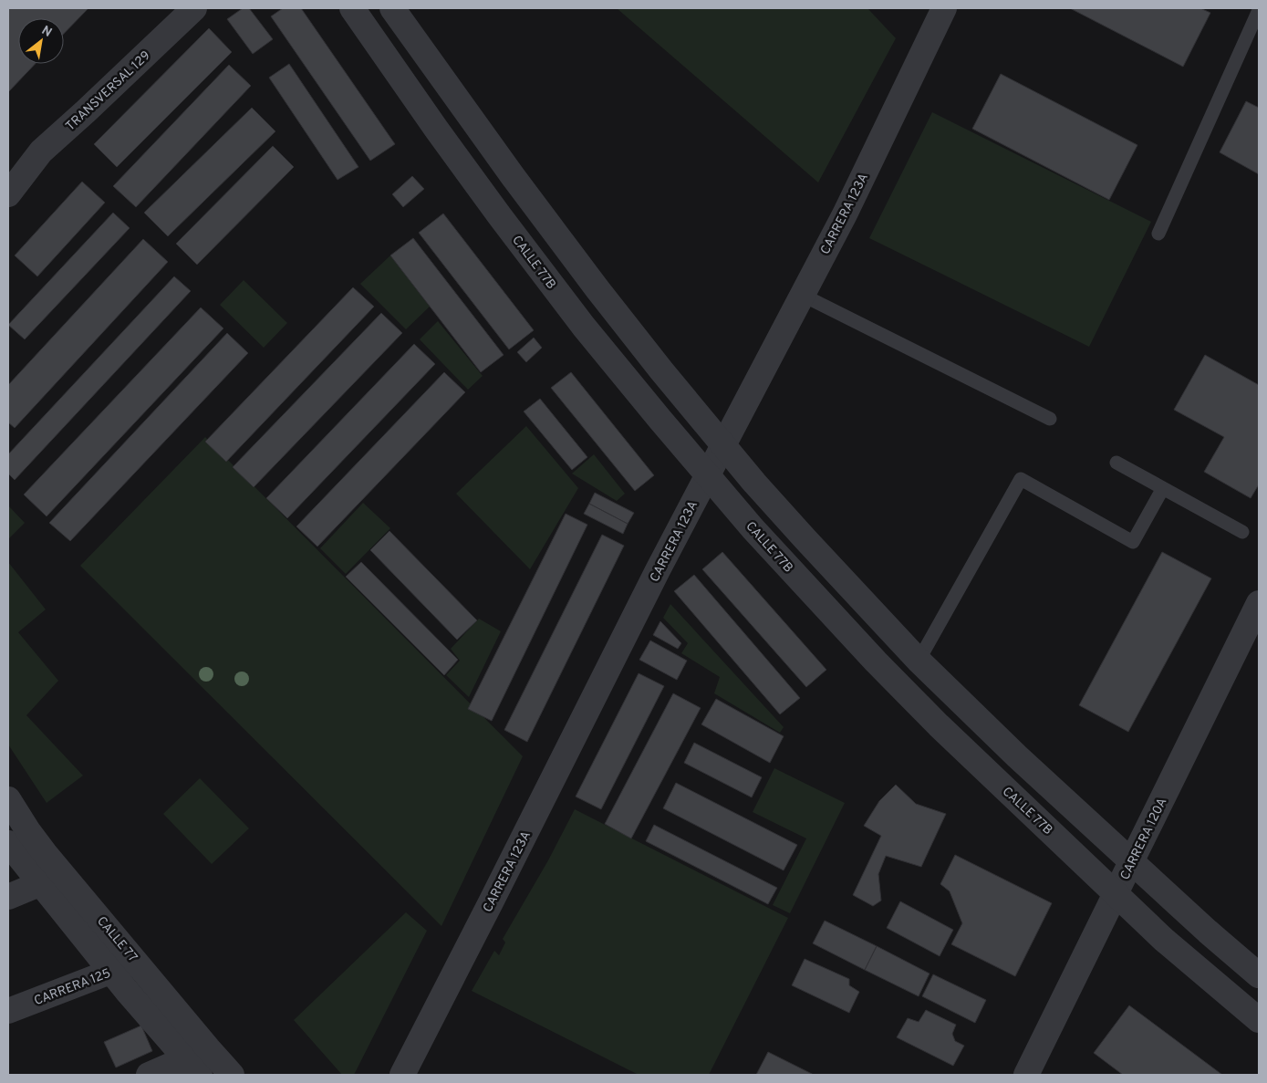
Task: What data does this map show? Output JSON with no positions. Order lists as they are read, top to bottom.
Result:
{
  "streets": {
    "street": [
      "TRANSVERSAL 129",
      "CARRERA 123A",
      "CALLE 77B",
      "CARRERA 120A",
      "CALLE 77",
      "CARRERA 125"
    ]
  },
  "crossings": [
    ["CARRERA 123A", "CALLE 77B"],
    ["CALLE 77B", "CARRERA 120A"],
    ["CALLE 77", "CARRERA 125"]
  ],
  "north": "top right"
}
